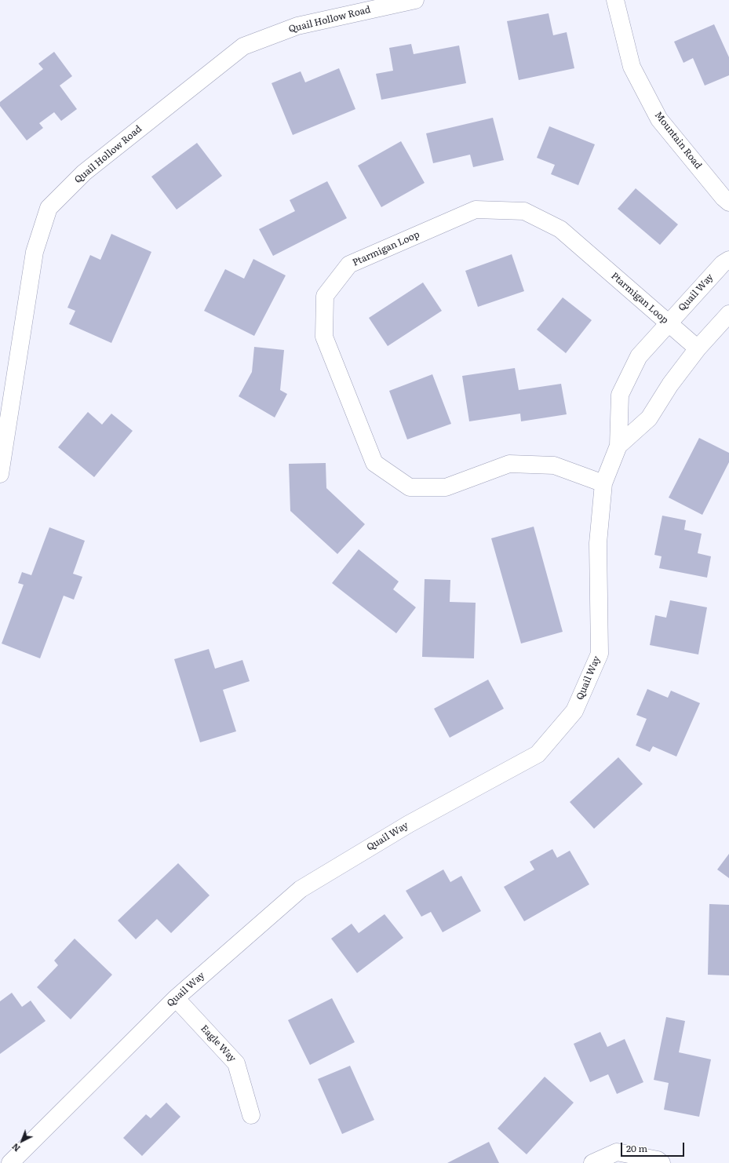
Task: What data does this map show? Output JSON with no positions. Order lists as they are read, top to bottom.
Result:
{
  "streets": {
    "street": [
      "Quail Hollow Road",
      "Mountain Road",
      "Ptarmigan Loop",
      "Quail Way",
      "Eagle Way"
    ]
  },
  "crossings": [
    ["Ptarmigan Loop", "Quail Way"],
    ["Quail Way", "Eagle Way"]
  ],
  "scale_bar": "20 m",
  "north": "bottom left"
}
